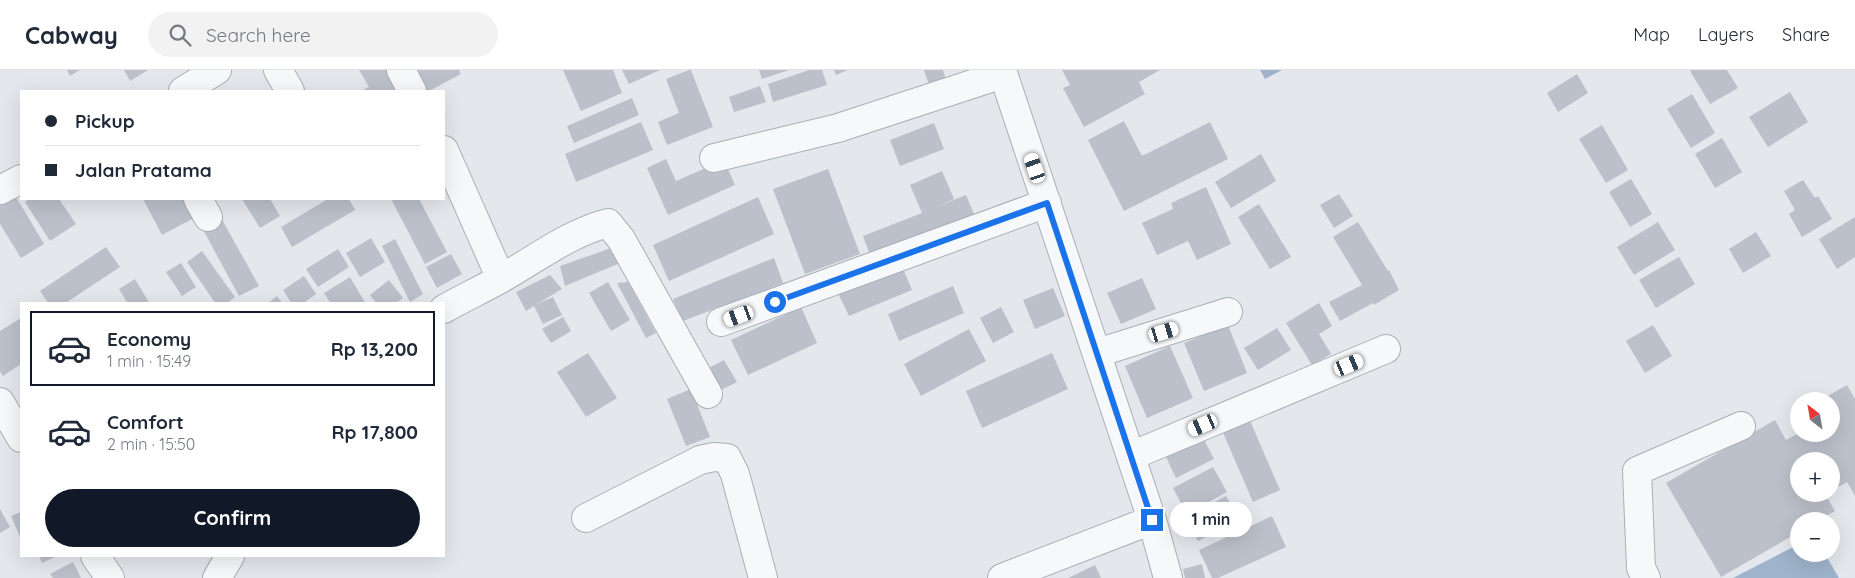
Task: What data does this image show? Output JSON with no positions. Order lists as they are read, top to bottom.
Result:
{
  "north": "top left",
  "page": {
    "header": "Cabway",
    "search": "Search here",
    "nav": ["Map", "Layers", "Share"],
    "banner": ["Pickup", "Jalan Pratama"],
    "list": [
      {
        "name": "Economy",
        "note": "1 min · 15:49",
        "value": "Rp 13,200"
      },
      {
        "name": "Comfort",
        "note": "2 min · 15:50",
        "value": "Rp 17,800"
      }
    ],
    "map_buttons": ["+", "−"],
    "buttons": "Confirm",
    "bubble": "1 min"
  }
}
